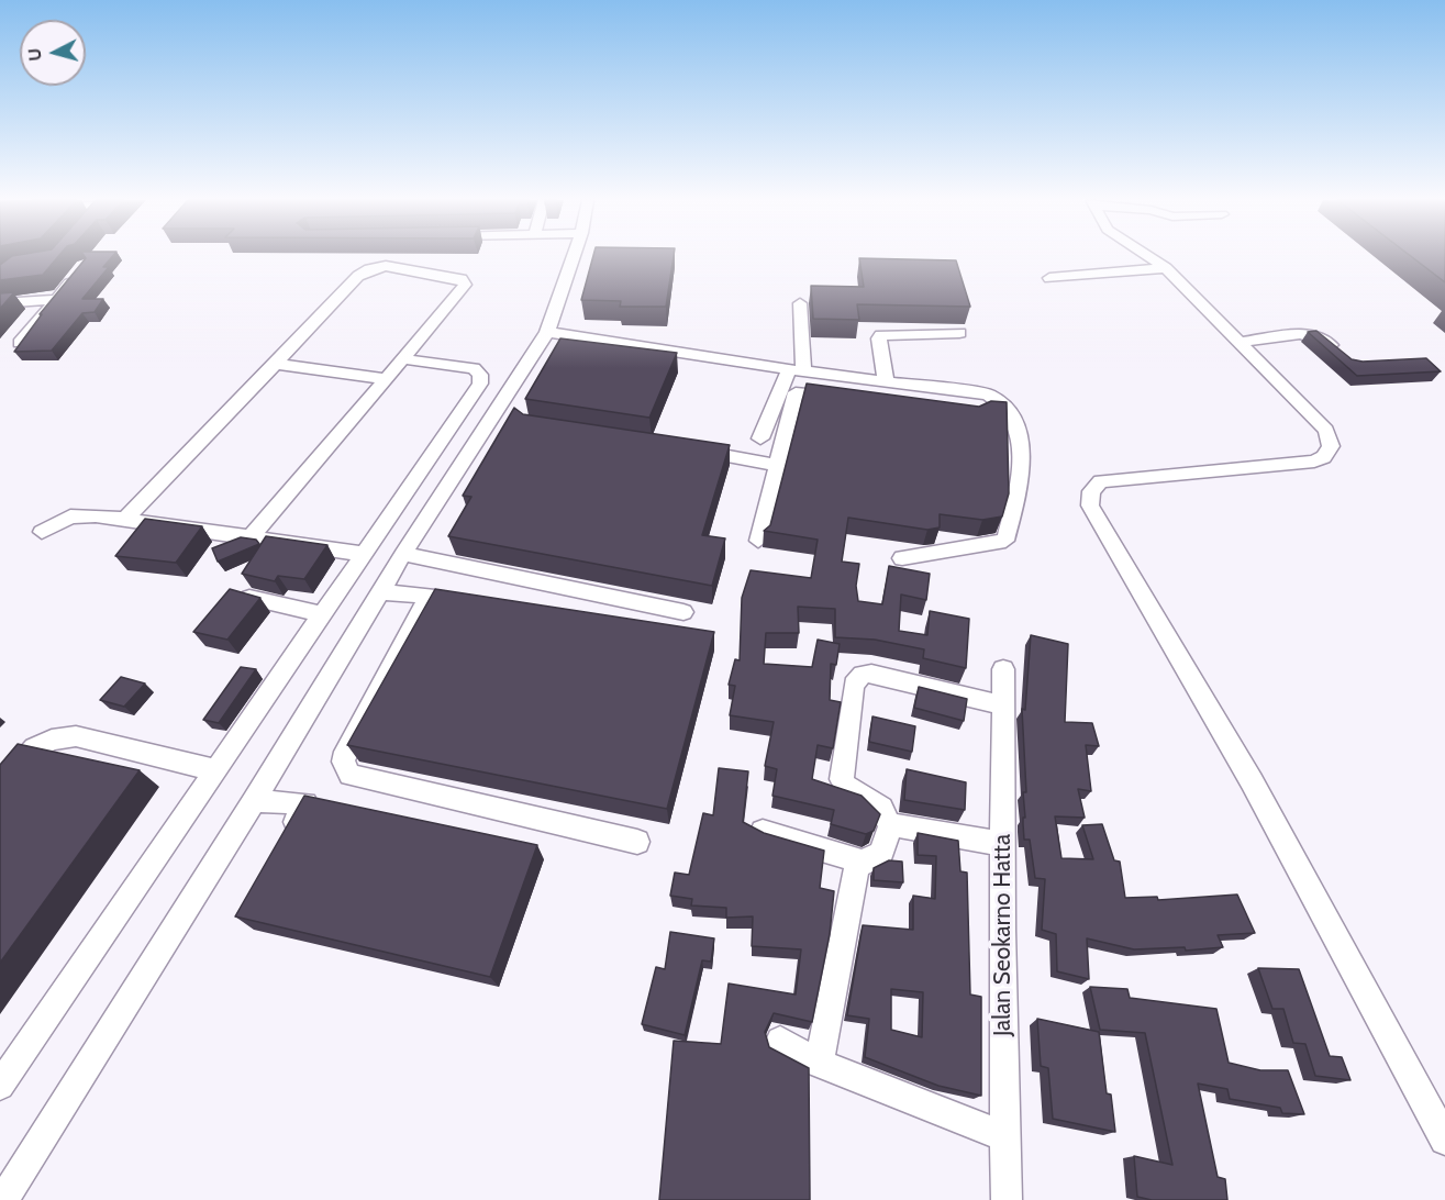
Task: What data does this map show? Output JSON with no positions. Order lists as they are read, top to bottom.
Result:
{
  "streets": {
    "street": ["Jalan Seokarno Hatta"]
  },
  "north": "left"
}
